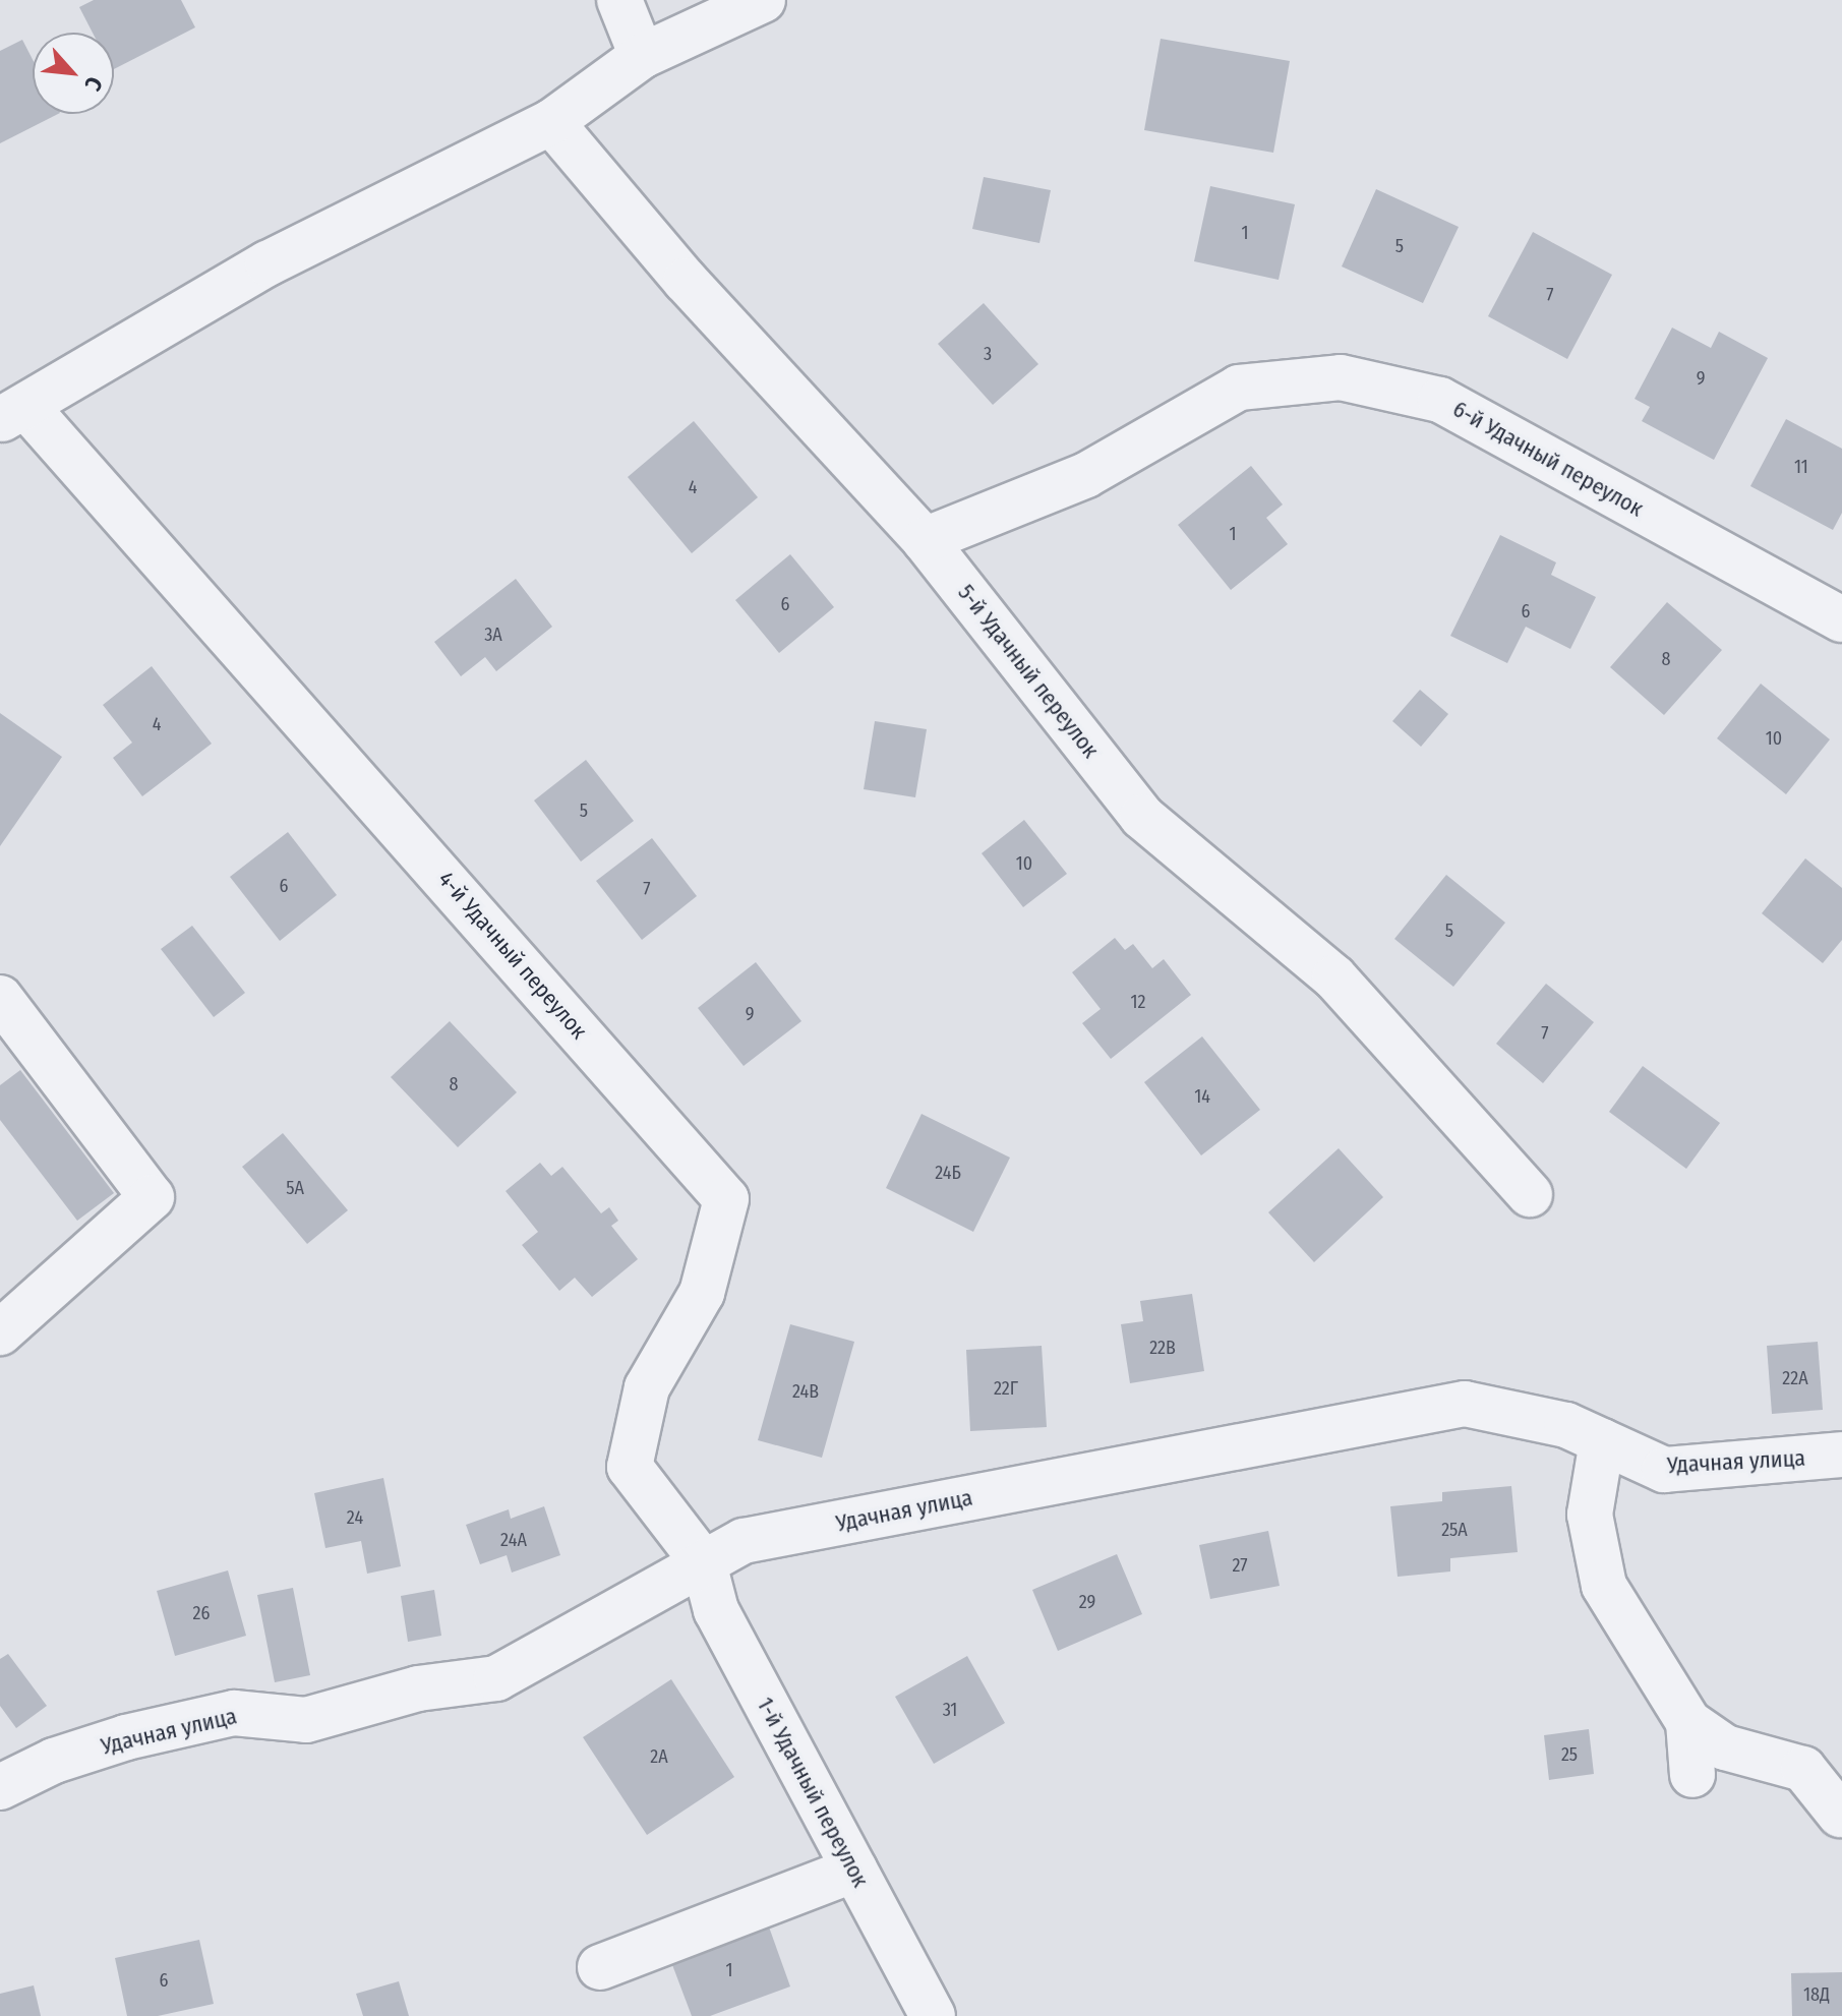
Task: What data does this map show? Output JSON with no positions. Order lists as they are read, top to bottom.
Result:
{
  "streets": {
    "street": [
      "6-й Удачный переулок",
      "5-й Удачный переулок",
      "4-й Удачный переулок",
      "Удачная улица",
      "1-й Удачный переулок"
    ]
  },
  "crossings": [
    ["6-й Удачный переулок", "5-й Удачный переулок"],
    ["4-й Удачный переулок", "Удачная улица"],
    ["4-й Удачный переулок", "1-й Удачный переулок"],
    ["Удачная улица", "1-й Удачный переулок"]
  ],
  "house_numbers": [
    "1",
    "5",
    "7",
    "3",
    "9",
    "11",
    "4",
    "1",
    "6",
    "6",
    "3А",
    "8",
    "4",
    "10",
    "5",
    "10",
    "6",
    "7",
    "5",
    "12",
    "9",
    "7",
    "8",
    "14",
    "24Б",
    "5А",
    "22В",
    "22А",
    "22Г",
    "24В",
    "24",
    "25А",
    "24А",
    "27",
    "29",
    "26",
    "31",
    "25",
    "2А",
    "1",
    "6",
    "18Д"
  ],
  "north": "bottom right"
}
